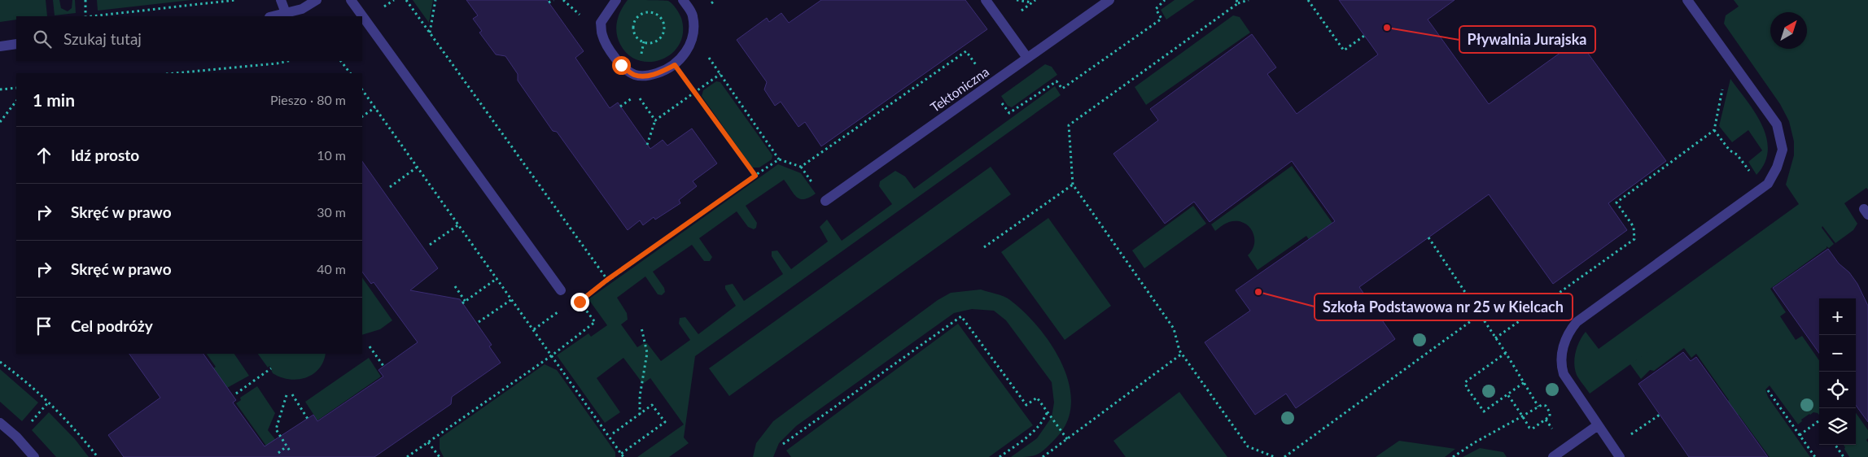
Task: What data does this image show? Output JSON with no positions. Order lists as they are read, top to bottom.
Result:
{
  "streets": {
    "street": ["Tektoniczna"]
  },
  "places": ["Pływalnia Jurajska", "Szkoła Podstawowa nr 25 w Kielcach"],
  "north": "top right",
  "page": {
    "search": "Szukaj tutaj",
    "heading": ["1 min", "Pieszo · 80 m"],
    "list": [
      ["Idź prosto", "10 m"],
      ["Skręć w prawo", "30 m"],
      ["Skręć w prawo", "40 m"],
      "Cel podróży"
    ],
    "map_buttons": ["+", "−"]
  }
}
